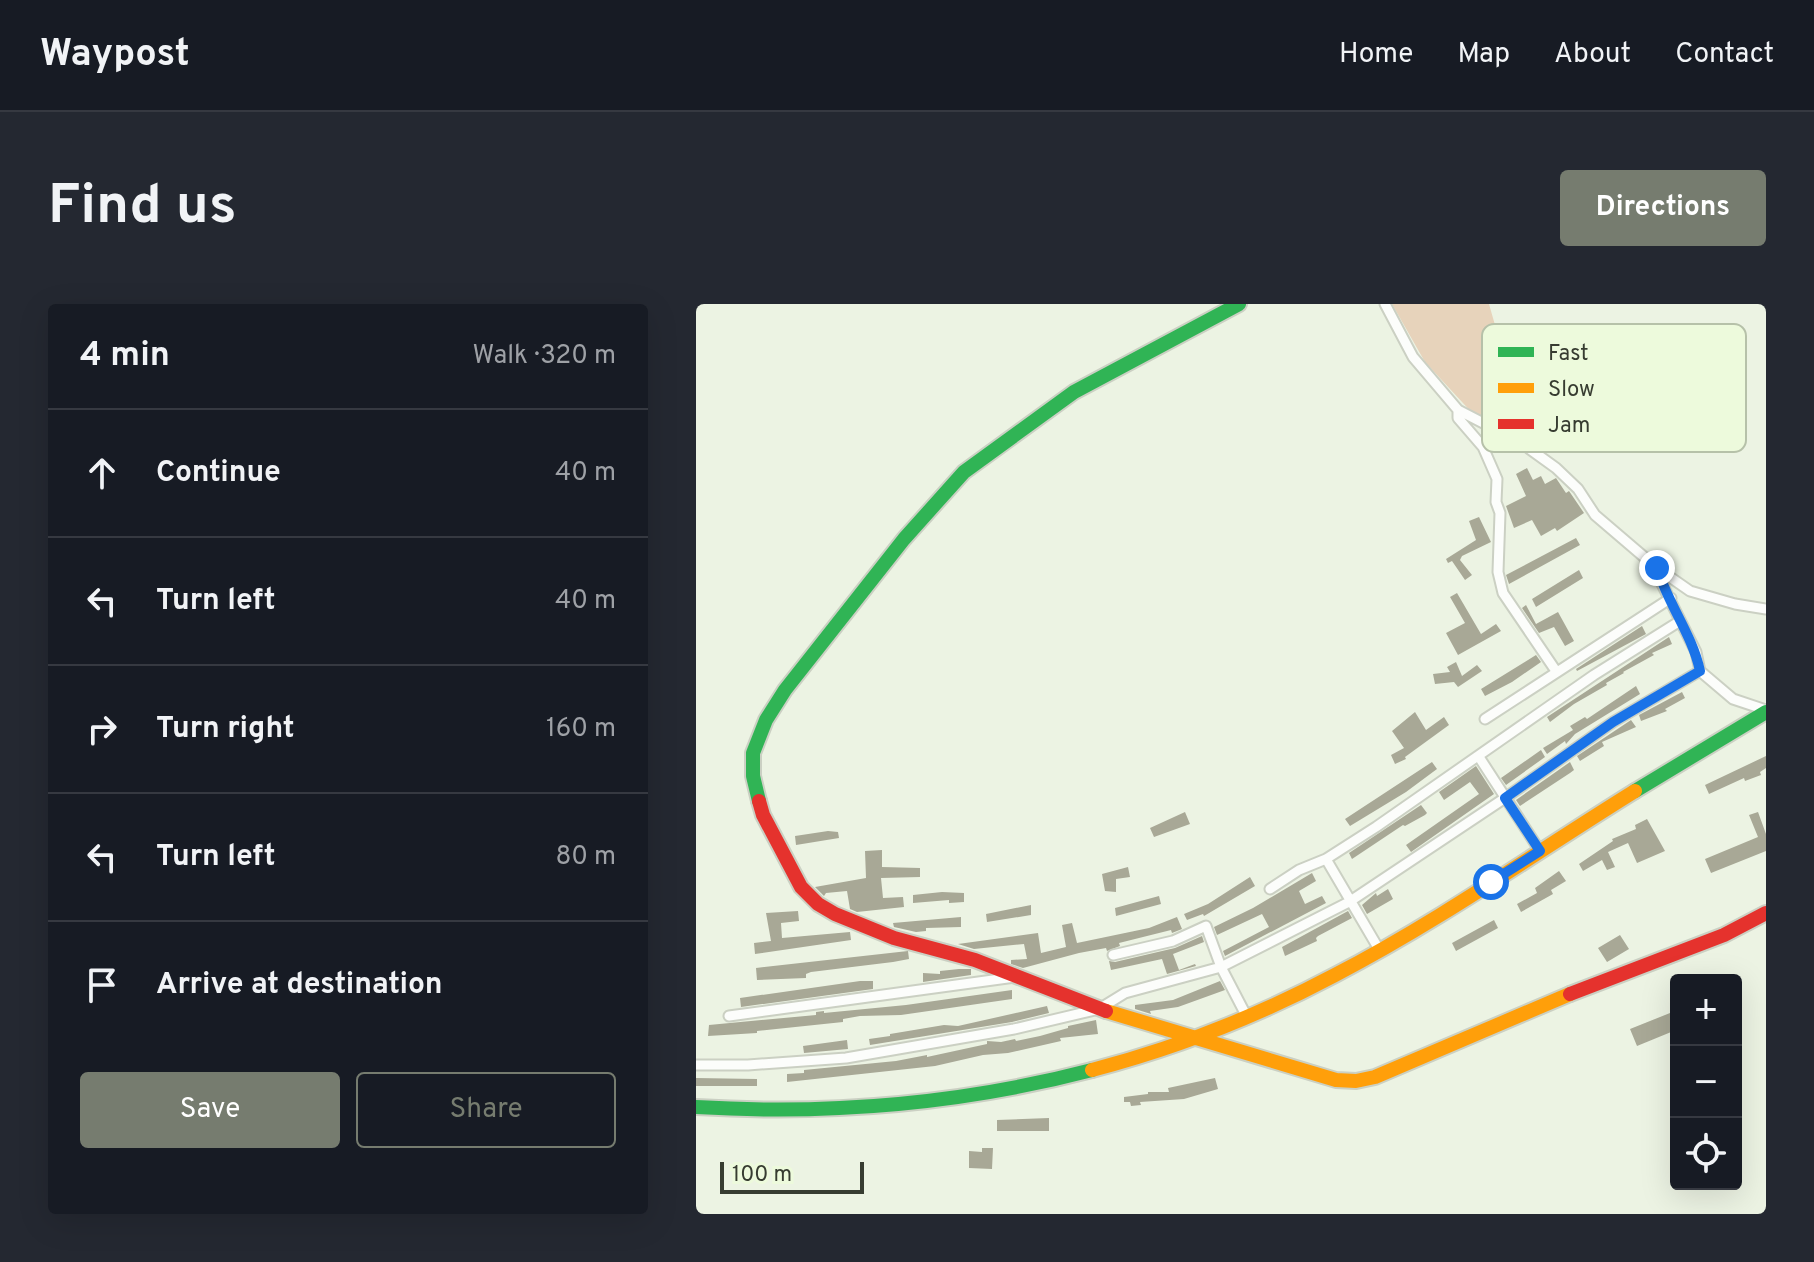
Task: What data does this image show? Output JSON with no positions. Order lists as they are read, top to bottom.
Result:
{
  "legend": ["Fast", "Slow", "Jam"],
  "scale_bar": "100 m",
  "page": {
    "header": "Waypost",
    "nav": [
      "Home",
      "Map",
      "About",
      "Contact"
    ],
    "buttons": [
      "Directions",
      ["Save", "Share"]
    ],
    "title": "Find us",
    "heading": ["4 min", "Walk · 320 m"],
    "list": [
      ["Continue", "40 m"],
      ["Turn left", "40 m"],
      ["Turn right", "160 m"],
      ["Turn left", "80 m"],
      "Arrive at destination"
    ],
    "map_buttons": ["+", "−"],
    "scale": "100 m"
  }
}
